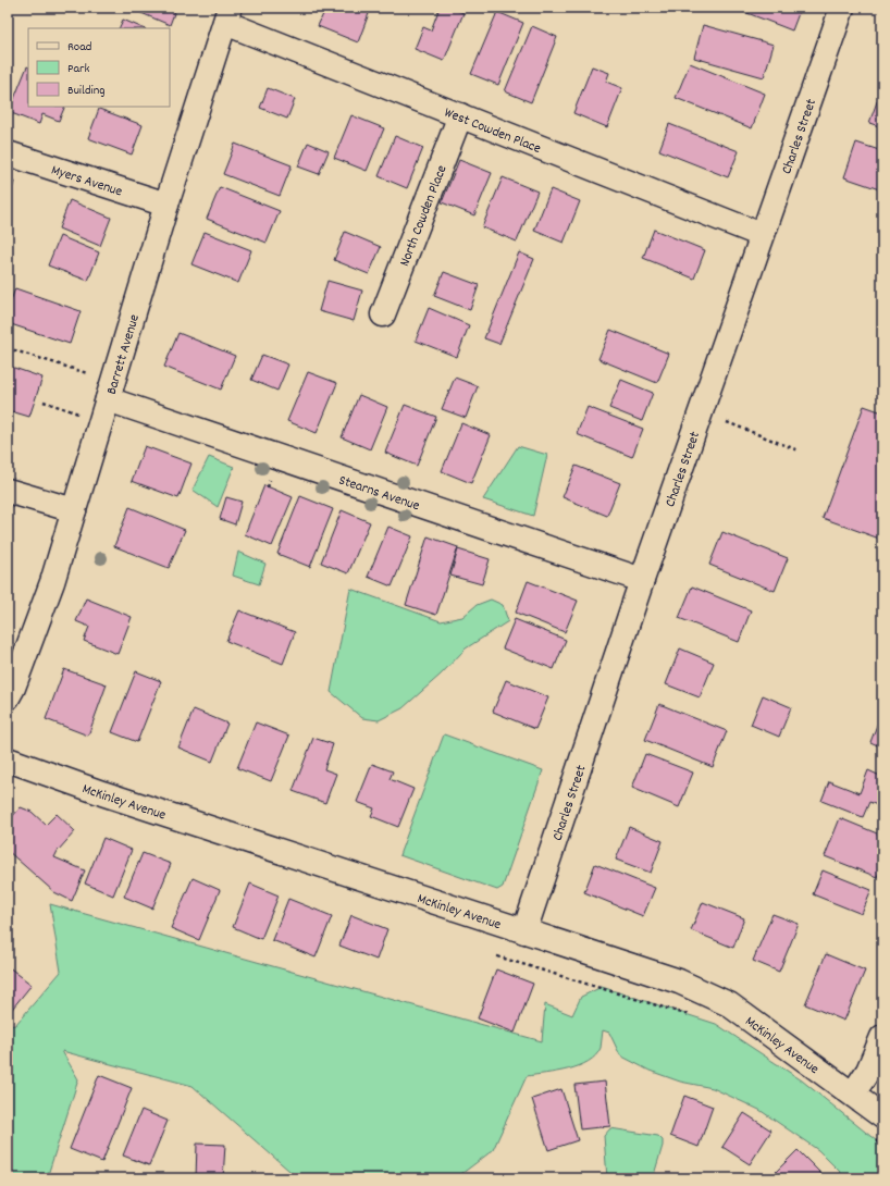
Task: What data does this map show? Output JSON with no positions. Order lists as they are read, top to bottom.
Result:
{
  "streets": {
    "street": [
      "West Cowden Place",
      "Charles Street",
      "Myers Avenue",
      "North Cowden Place",
      "Barrett Avenue",
      "Stearns Avenue",
      "McKinley Avenue"
    ]
  },
  "crossings": [
    ["West Cowden Place", "Charles Street"],
    ["West Cowden Place", "North Cowden Place"],
    ["West Cowden Place", "Barrett Avenue"],
    ["Charles Street", "Stearns Avenue"],
    ["Charles Street", "McKinley Avenue"],
    ["Myers Avenue", "Barrett Avenue"],
    ["Barrett Avenue", "Stearns Avenue"]
  ],
  "legend": ["Road", "Park", "Building"]
}
